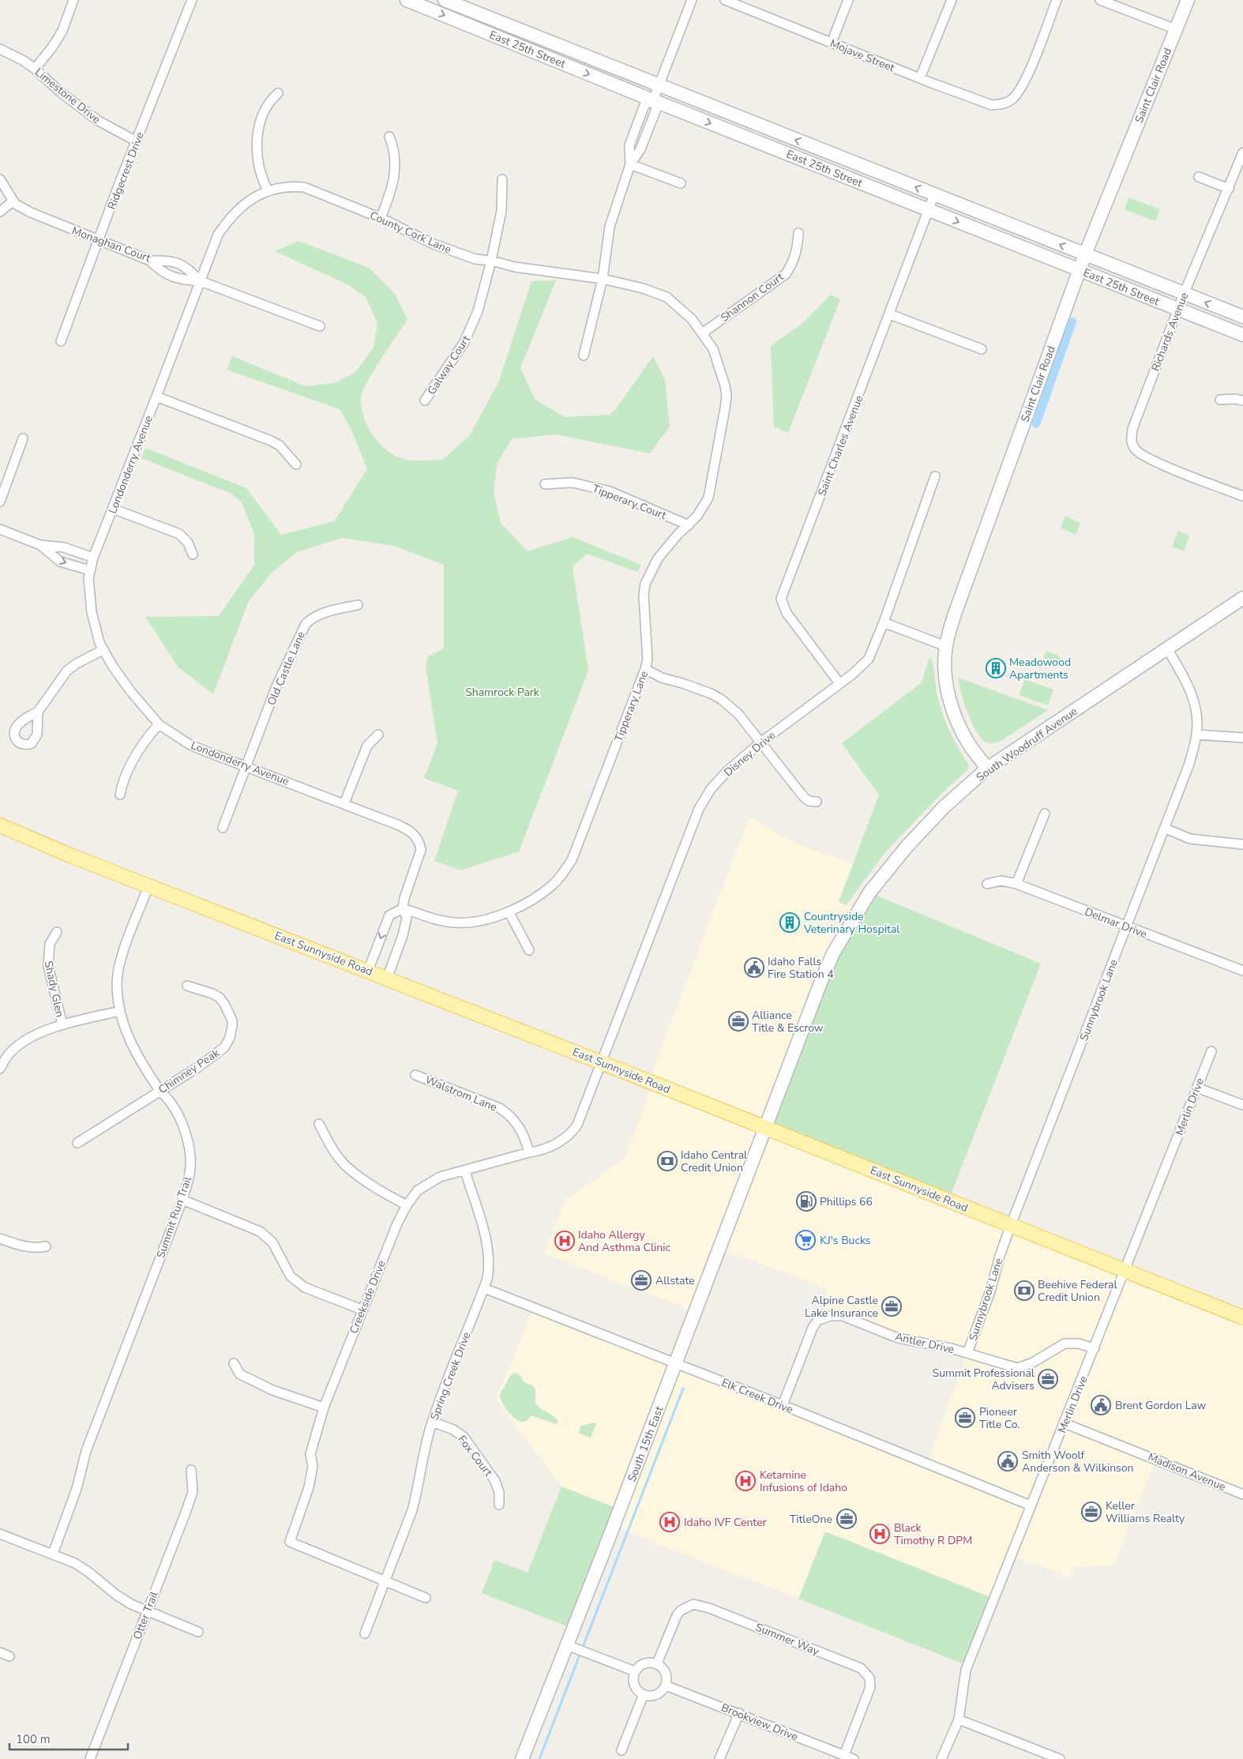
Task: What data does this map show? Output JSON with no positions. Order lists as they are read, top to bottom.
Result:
{
  "streets": {
    "main road": ["East Sunnyside Road"],
    "street": [
      "East 25th Street",
      "Mojave Street",
      "Saint Clair Road",
      "Limestone Drive",
      "Ridgecrest Drive",
      "County Cork Lane",
      "Monaghan Court",
      "Shannon Court",
      "Richards Avenue",
      "Galway Court",
      "Saint Charles Avenue",
      "Londonderry Avenue",
      "Tipperary Court",
      "Old Castle Lane",
      "Tipperary Lane",
      "South Woodruff Avenue",
      "Disney Drive",
      "Delmar Drive",
      "Shady Glen",
      "Sunnybrook Lane",
      "Chimney Peak",
      "Walstrom Lane",
      "Merlin Drive",
      "Summit Run Trail",
      "Creekside Drive",
      "Antler Drive",
      "Spring Creek Drive",
      "Elk Creek Drive",
      "South 15th East",
      "Fox Court",
      "Madison Avenue",
      "Otter Trail",
      "Summer Way",
      "Brookview Drive"
    ]
  },
  "crossings": [
    ["East 25th Street", "Saint Clair Road"],
    ["East 25th Street", "Richards Avenue"],
    ["East 25th Street", "Saint Charles Avenue"],
    ["Saint Clair Road", "South Woodruff Avenue"],
    ["Limestone Drive", "Ridgecrest Drive"],
    ["Ridgecrest Drive", "Monaghan Court"],
    ["County Cork Lane", "Monaghan Court"],
    ["County Cork Lane", "Shannon Court"],
    ["County Cork Lane", "Galway Court"],
    ["County Cork Lane", "Londonderry Avenue"],
    ["County Cork Lane", "Tipperary Lane"],
    ["Monaghan Court", "Londonderry Avenue"],
    ["Shannon Court", "Tipperary Lane"],
    ["Saint Charles Avenue", "Disney Drive"],
    ["Londonderry Avenue", "Old Castle Lane"],
    ["Londonderry Avenue", "Tipperary Lane"],
    ["Londonderry Avenue", "East Sunnyside Road"],
    ["Tipperary Court", "Tipperary Lane"],
    ["South Woodruff Avenue", "East Sunnyside Road"],
    ["South Woodruff Avenue", "Sunnybrook Lane"],
    ["South Woodruff Avenue", "South 15th East"],
    ["Disney Drive", "East Sunnyside Road"],
    ["Disney Drive", "Creekside Drive"],
    ["Delmar Drive", "Sunnybrook Lane"],
    ["East Sunnyside Road", "Sunnybrook Lane"],
    ["East Sunnyside Road", "Merlin Drive"],
    ["East Sunnyside Road", "Summit Run Trail"],
    ["East Sunnyside Road", "Creekside Drive"],
    ["East Sunnyside Road", "South 15th East"],
    ["Sunnybrook Lane", "Antler Drive"],
    ["Chimney Peak", "Summit Run Trail"],
    ["Walstrom Lane", "Creekside Drive"],
    ["Merlin Drive", "Antler Drive"],
    ["Merlin Drive", "Elk Creek Drive"],
    ["Merlin Drive", "Madison Avenue"],
    ["Creekside Drive", "Spring Creek Drive"],
    ["Antler Drive", "Elk Creek Drive"],
    ["Spring Creek Drive", "Elk Creek Drive"],
    ["Spring Creek Drive", "Fox Court"],
    ["Elk Creek Drive", "South 15th East"],
    ["Summer Way", "Brookview Drive"]
  ],
  "parks": ["Shamrock Park"],
  "places": {
    "building": ["Meadowood Apartments", "Countryside Veterinary Hospital"],
    "public building": ["Idaho Falls Fire Station 4", "Brent Gordon Law", "Smith Woolf Anderson & Wilkinson"],
    "office": [
      "Alliance Title & Escrow",
      "Allstate",
      "Alpine Castle Lake Insurance",
      "Summit Professional Advisers",
      "Pioneer Title Co.",
      "Keller Williams Realty",
      "TitleOne"
    ],
    "bank": ["Idaho Central Credit Union", "Beehive Federal Credit Union"],
    "fuel station": ["Phillips 66"],
    "supermarket": ["KJ's Bucks"],
    "hospital": [
      "Idaho Allergy And Asthma Clinic",
      "Ketamine Infusions of Idaho",
      "Idaho IVF Center",
      "Black Timothy R DPM"
    ]
  },
  "scale_bar": "100 m"
}
